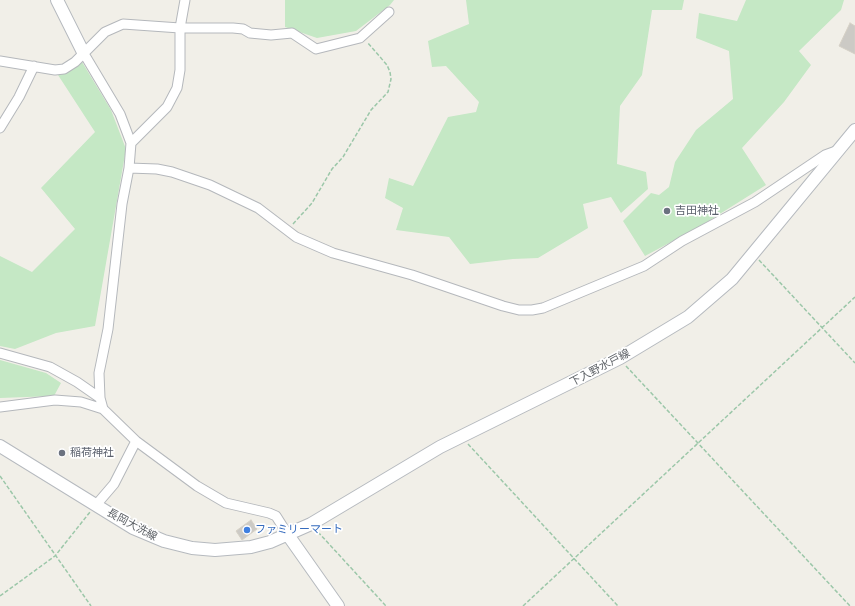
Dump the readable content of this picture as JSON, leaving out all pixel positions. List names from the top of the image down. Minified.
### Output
{"streets":{"main road":["下入野水戸線","長岡大洗線"]},"crossings":[["下入野水戸線","長岡大洗線"]],"places":["吉田神社","稲荷神社","ファミリーマート"]}
